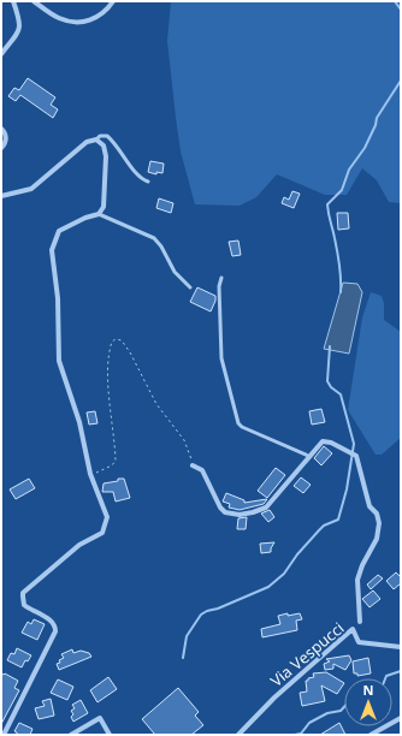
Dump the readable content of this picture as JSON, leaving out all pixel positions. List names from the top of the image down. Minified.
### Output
{"streets":{"street":["Via Vespucci"]},"north":"top"}
